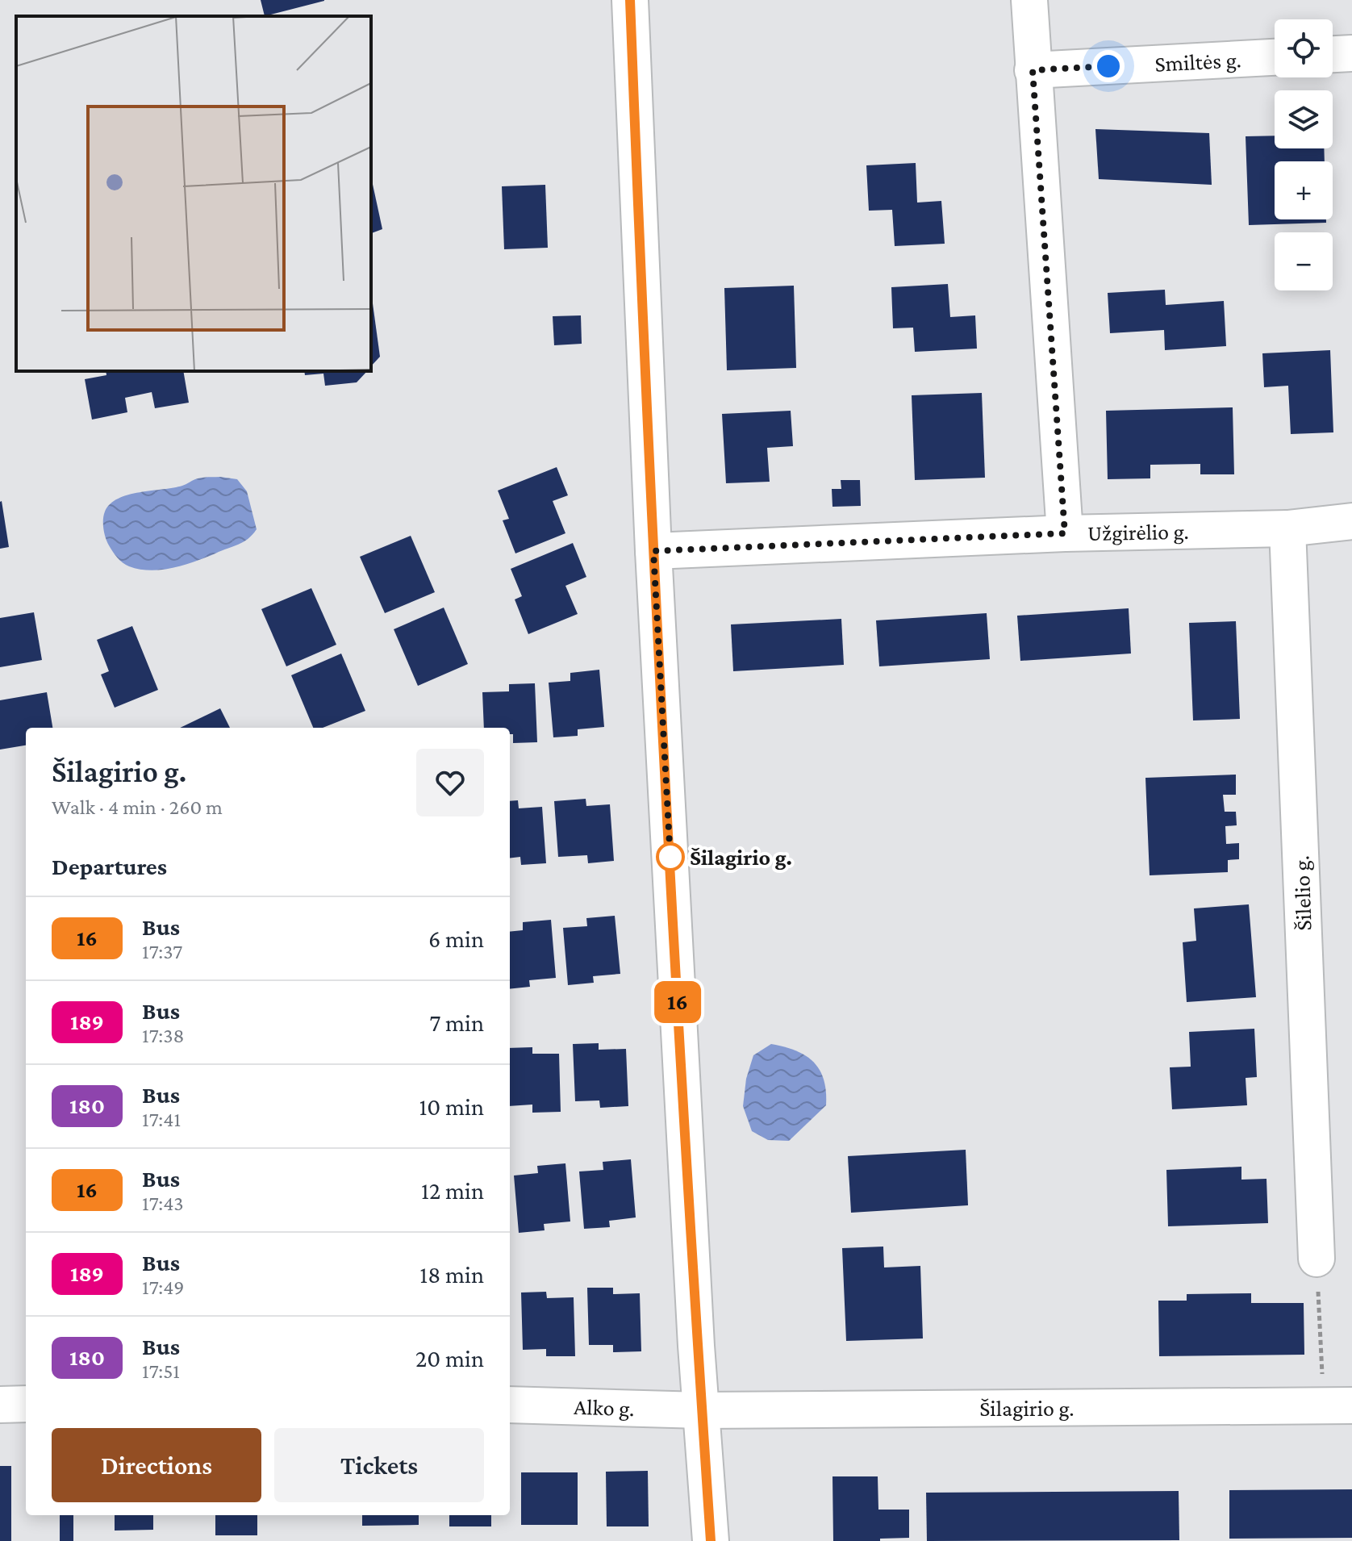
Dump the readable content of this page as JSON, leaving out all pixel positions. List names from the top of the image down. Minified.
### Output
{"streets":{"street":["Smiltės g.","Užgirėlio g.","Šilelio g.","Alko g.","Šilagirio g."]},"crossings":[["Užgirėlio g.","Šilelio g."],["Alko g.","Šilagirio g."]],"places":["Šilagirio g."],"lines":["bus line 16"],"page":{"on_map":"16","map_buttons":["+","−"],"heading":[["Šilagirio g.","Walk · 4 min · 260 m"],"Departures"],"list":[{"mark":"16","name":"Bus","note":"17:37","value":"6 min"},{"mark":"189","name":"Bus","note":"17:38","value":"7 min"},{"mark":"180","name":"Bus","note":"17:41","value":"10 min"},{"mark":"16","name":"Bus","note":"17:43","value":"12 min"},{"mark":"189","name":"Bus","note":"17:49","value":"18 min"},{"mark":"180","name":"Bus","note":"17:51","value":"20 min"}],"buttons":["Directions","Tickets"]}}
